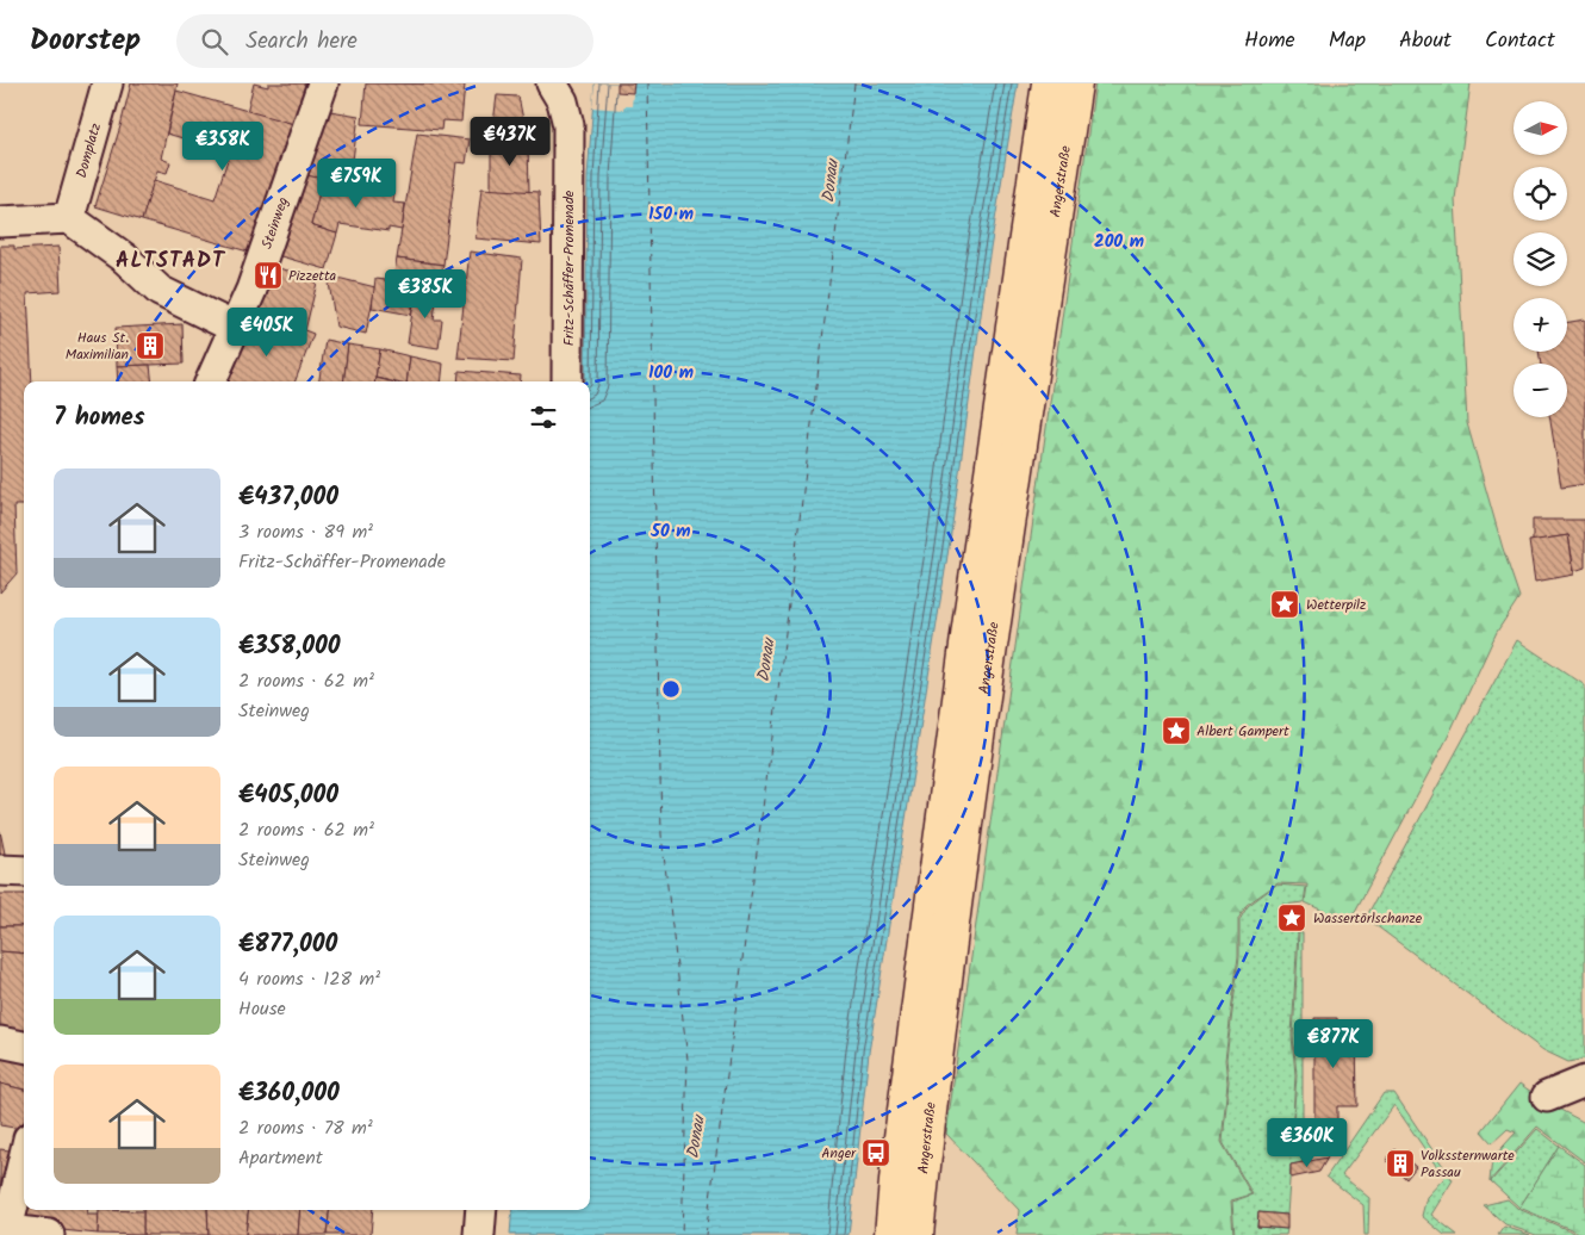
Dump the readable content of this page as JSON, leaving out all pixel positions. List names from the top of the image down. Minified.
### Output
{"streets":{"main road":["Angerstraße"],"street":["Domplatz","Steinweg","Fritz-Schäffer-Promenade"]},"districts":["ALTSTADT"],"water":["Donau"],"places":{"restaurant":["Pizzetta"],"building":["Haus St. Maximilian","Volkssternwarte Passau"],"place":["Wetterpilz","Albert Gampert","Wassertörlschanze"],"bus stop":["Anger"]},"north":"right","page":{"header":"Doorstep","search":"Search here","nav":["Home","Map","About","Contact"],"map_buttons":["+","−"],"price":["€437K","€358K","€759K","€385K","€405K","€877K","€360K"],"heading":"7 homes","list":[{"name":"€437,000","note":"3 rooms · 89 m² · Fritz-Schäffer-Promenade"},{"name":"€358,000","note":"2 rooms · 62 m² · Steinweg"},{"name":"€405,000","note":"2 rooms · 62 m² · Steinweg"},{"name":"€877,000","note":"4 rooms · 128 m² · House"},{"name":"€360,000","note":"2 rooms · 78 m² · Apartment"}]},"rings":["150 m","200 m","100 m","50 m"]}
